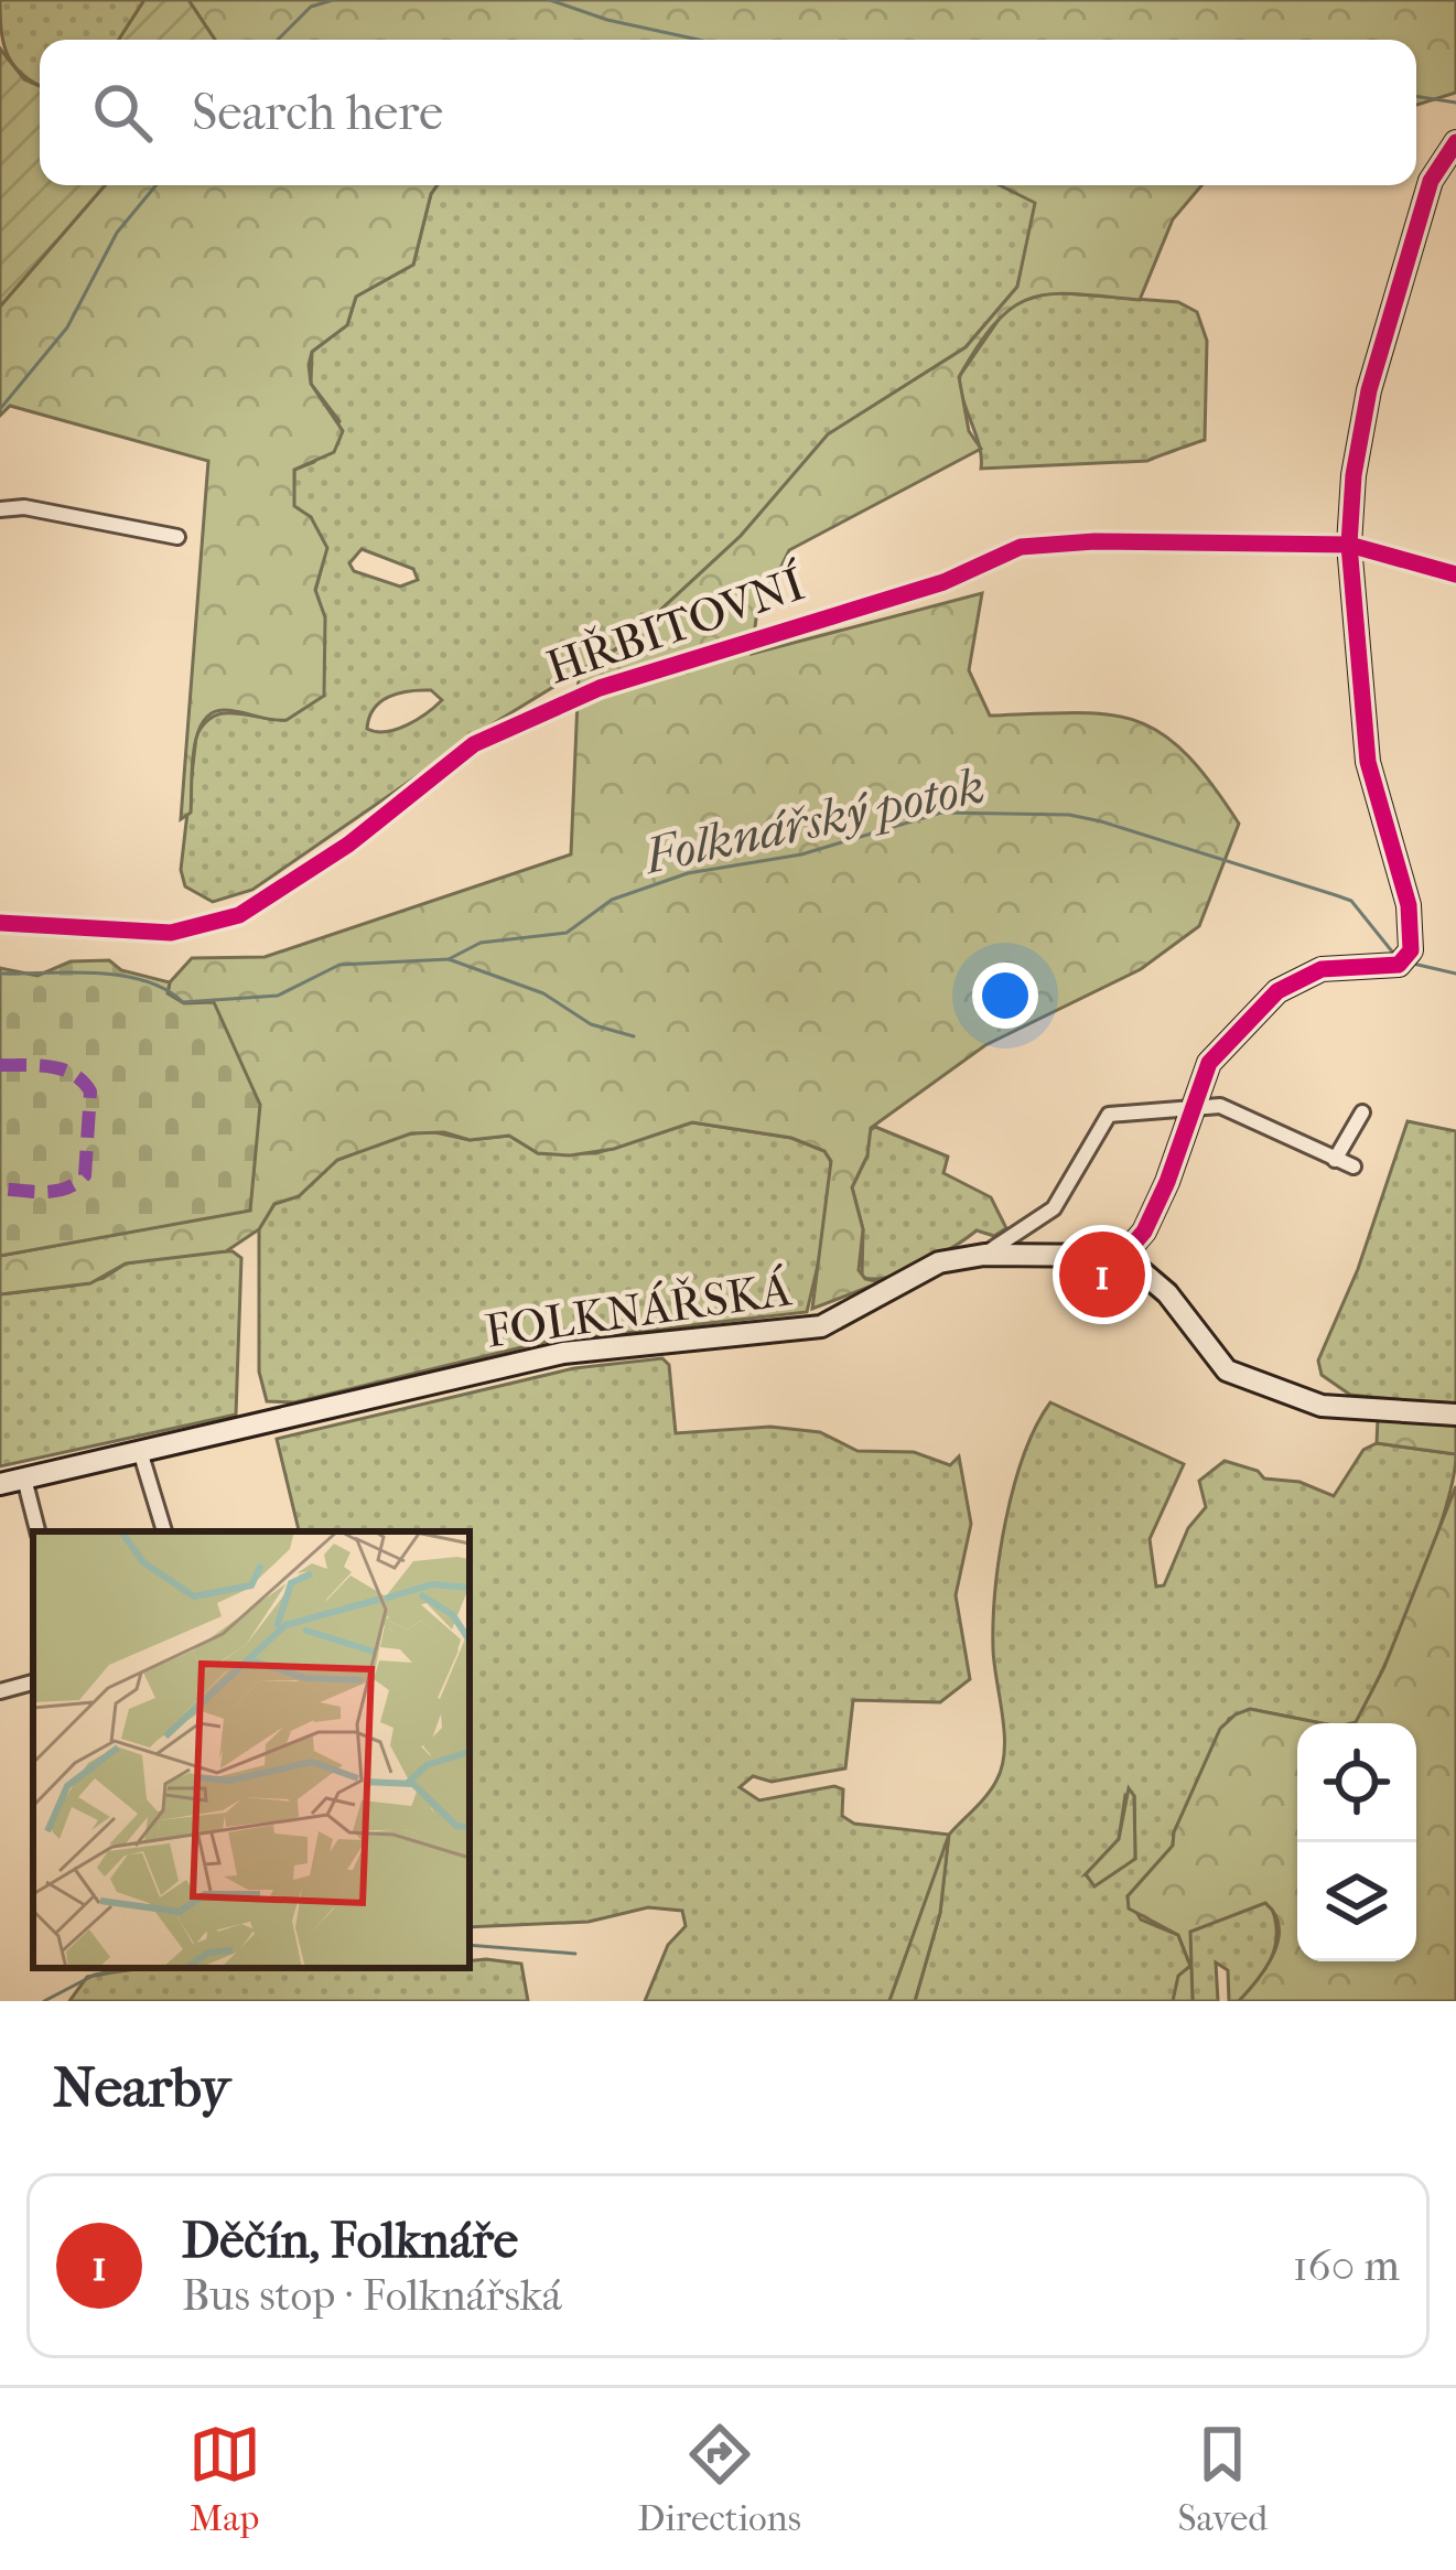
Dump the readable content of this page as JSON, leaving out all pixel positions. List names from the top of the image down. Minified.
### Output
{"streets":{"street":["HŘBITOVNÍ","FOLKNÁŘSKÁ"]},"water":["Folknářský potok"],"page":{"search":"Search here","pins":"1","heading":"Nearby","list":[{"mark":"1","name":"Děčín, Folknáře","note":"Bus stop · Folknářská","value":"160 m"}],"nav":["Map","Directions","Saved"]}}
